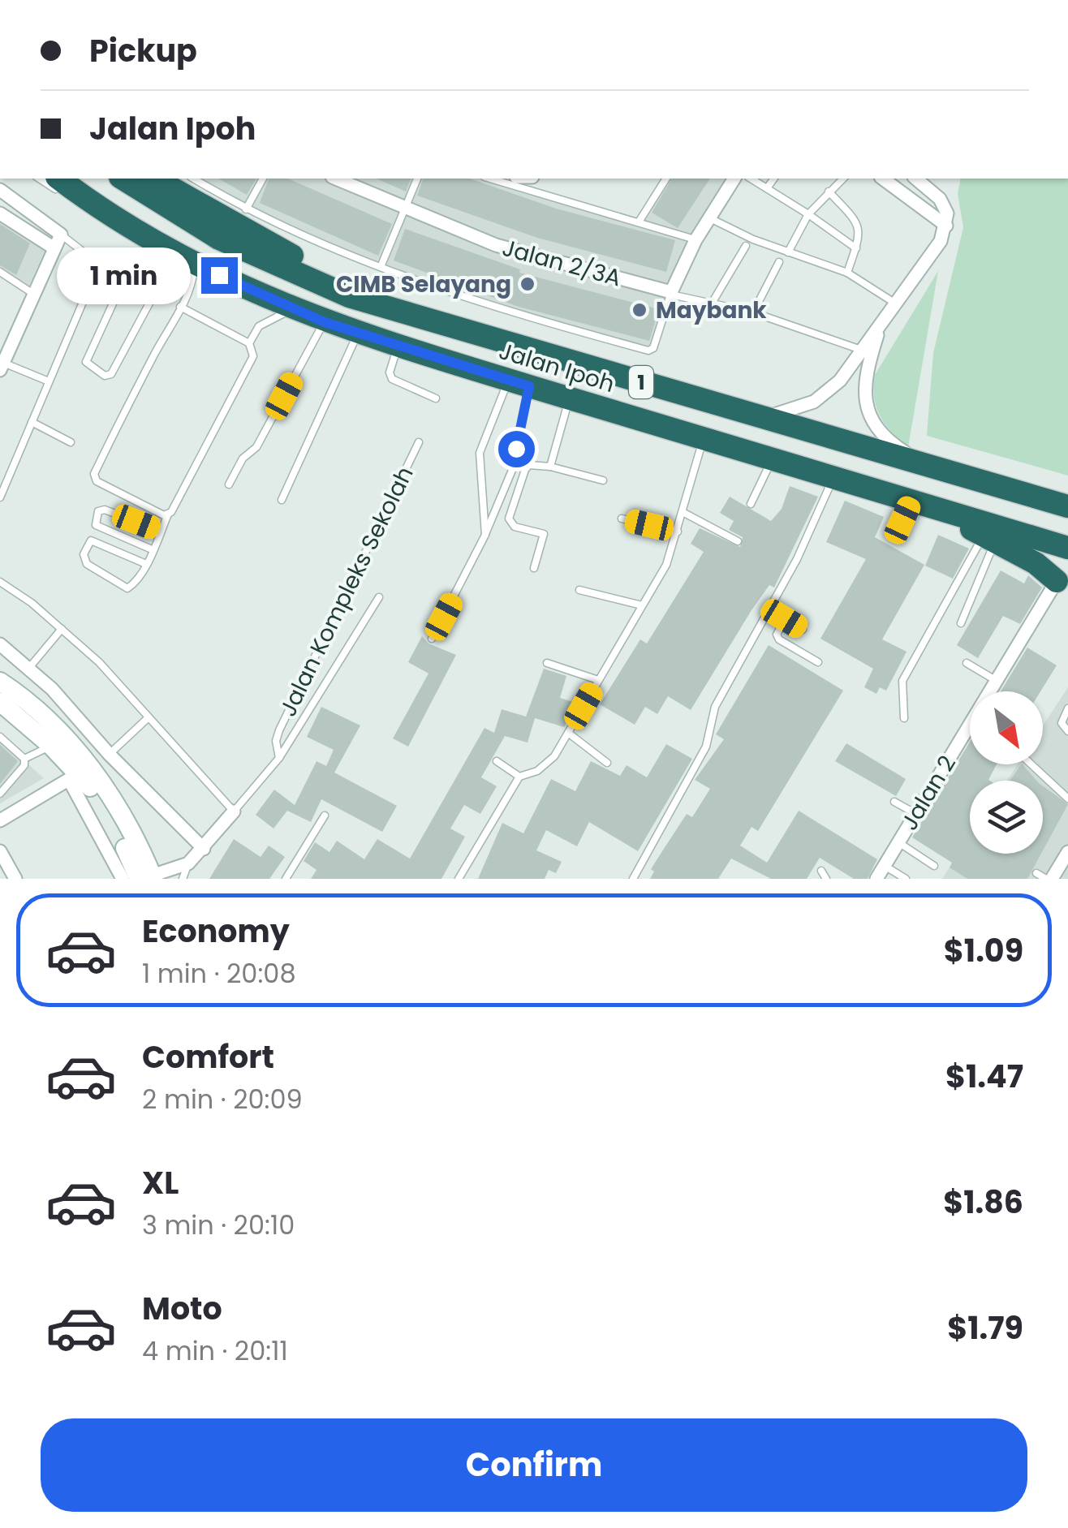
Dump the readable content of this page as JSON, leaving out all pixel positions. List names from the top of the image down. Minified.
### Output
{"streets":{"highway":["Jalan Ipoh","1"],"street":["Jalan 2/3A","Jalan 2"],"lane":["Jalan Kompleks Sekolah"]},"places":["CIMB Selayang","Maybank"],"north":"bottom right","page":{"banner":["Pickup","Jalan Ipoh"],"bubble":"1 min","list":[{"name":"Economy","note":"1 min · 20:08","value":"$1.09"},{"name":"Comfort","note":"2 min · 20:09","value":"$1.47"},{"name":"XL","note":"3 min · 20:10","value":"$1.86"},{"name":"Moto","note":"4 min · 20:11","value":"$1.79"}],"buttons":"Confirm"}}
